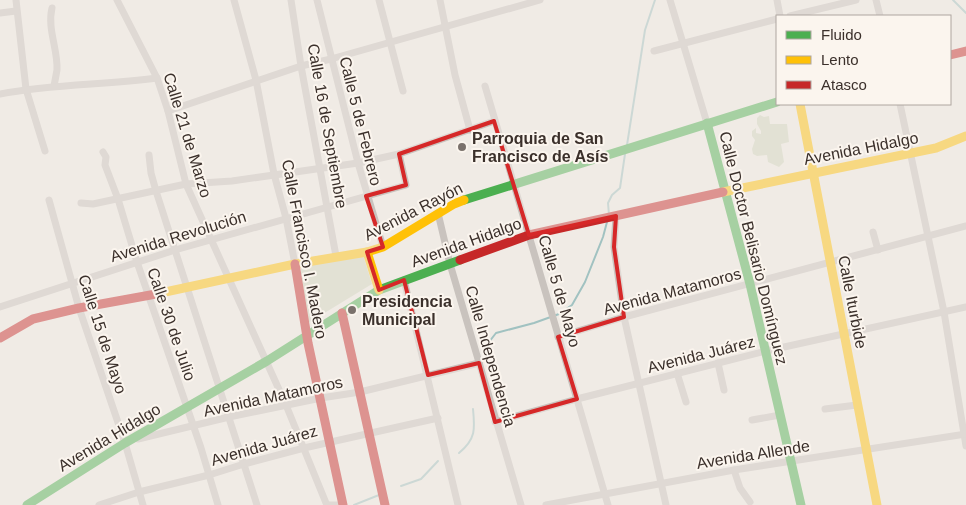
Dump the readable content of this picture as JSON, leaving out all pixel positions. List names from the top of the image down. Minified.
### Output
{"streets":{"main road":["Avenida Hidalgo","Avenida Rayón","Calle Doctor Belisario Domínguez","Calle Francisco I. Madero","Calle Iturbide"],"street":["Calle 5 de Febrero","Calle 16 de Septiembre","Calle 21 de Marzo","Avenida Revolución","Calle 5 de Mayo","Avenida Matamoros","Calle 30 de Julio","Calle 15 de Mayo","Avenida Juárez","Calle Independencia","Avenida Allende"]},"crossings":[["Calle 5 de Febrero","Avenida Rayón"],["Calle 5 de Febrero","Avenida Revolución"],["Calle 16 de Septiembre","Avenida Rayón"],["Calle 16 de Septiembre","Avenida Revolución"],["Calle 21 de Marzo","Avenida Rayón"],["Calle 21 de Marzo","Avenida Revolución"],["Avenida Hidalgo","Calle Doctor Belisario Domínguez"],["Avenida Hidalgo","Calle Francisco I. Madero"],["Avenida Hidalgo","Calle 5 de Mayo"],["Avenida Hidalgo","Avenida Matamoros"],["Avenida Hidalgo","Calle Iturbide"],["Avenida Hidalgo","Calle 30 de Julio"],["Avenida Hidalgo","Calle 15 de Mayo"],["Avenida Hidalgo","Calle Independencia"],["Avenida Rayón","Calle Doctor Belisario Domínguez"],["Avenida Rayón","Calle Francisco I. Madero"],["Avenida Rayón","Calle 5 de Mayo"],["Avenida Rayón","Calle 30 de Julio"],["Avenida Rayón","Calle 15 de Mayo"],["Avenida Rayón","Calle Independencia"],["Avenida Revolución","Calle Francisco I. Madero"],["Avenida Revolución","Calle 30 de Julio"],["Avenida Revolución","Calle 15 de Mayo"],["Calle Doctor Belisario Domínguez","Avenida Matamoros"],["Calle Doctor Belisario Domínguez","Avenida Juárez"],["Calle Doctor Belisario Domínguez","Avenida Allende"],["Calle Francisco I. Madero","Avenida Matamoros"],["Calle Francisco I. Madero","Avenida Juárez"],["Calle 5 de Mayo","Avenida Matamoros"],["Calle 5 de Mayo","Avenida Juárez"],["Calle 5 de Mayo","Avenida Allende"],["Avenida Matamoros","Calle Iturbide"],["Avenida Matamoros","Calle 30 de Julio"],["Avenida Matamoros","Calle 15 de Mayo"],["Avenida Matamoros","Calle Independencia"],["Calle Iturbide","Avenida Juárez"],["Calle Iturbide","Avenida Allende"],["Calle 30 de Julio","Avenida Juárez"],["Calle 15 de Mayo","Avenida Juárez"],["Avenida Juárez","Calle Independencia"]],"places":["Parroquia de San Francisco de Asís","Presidencia Municipal"],"legend":["Fluido","Lento","Atasco"]}
